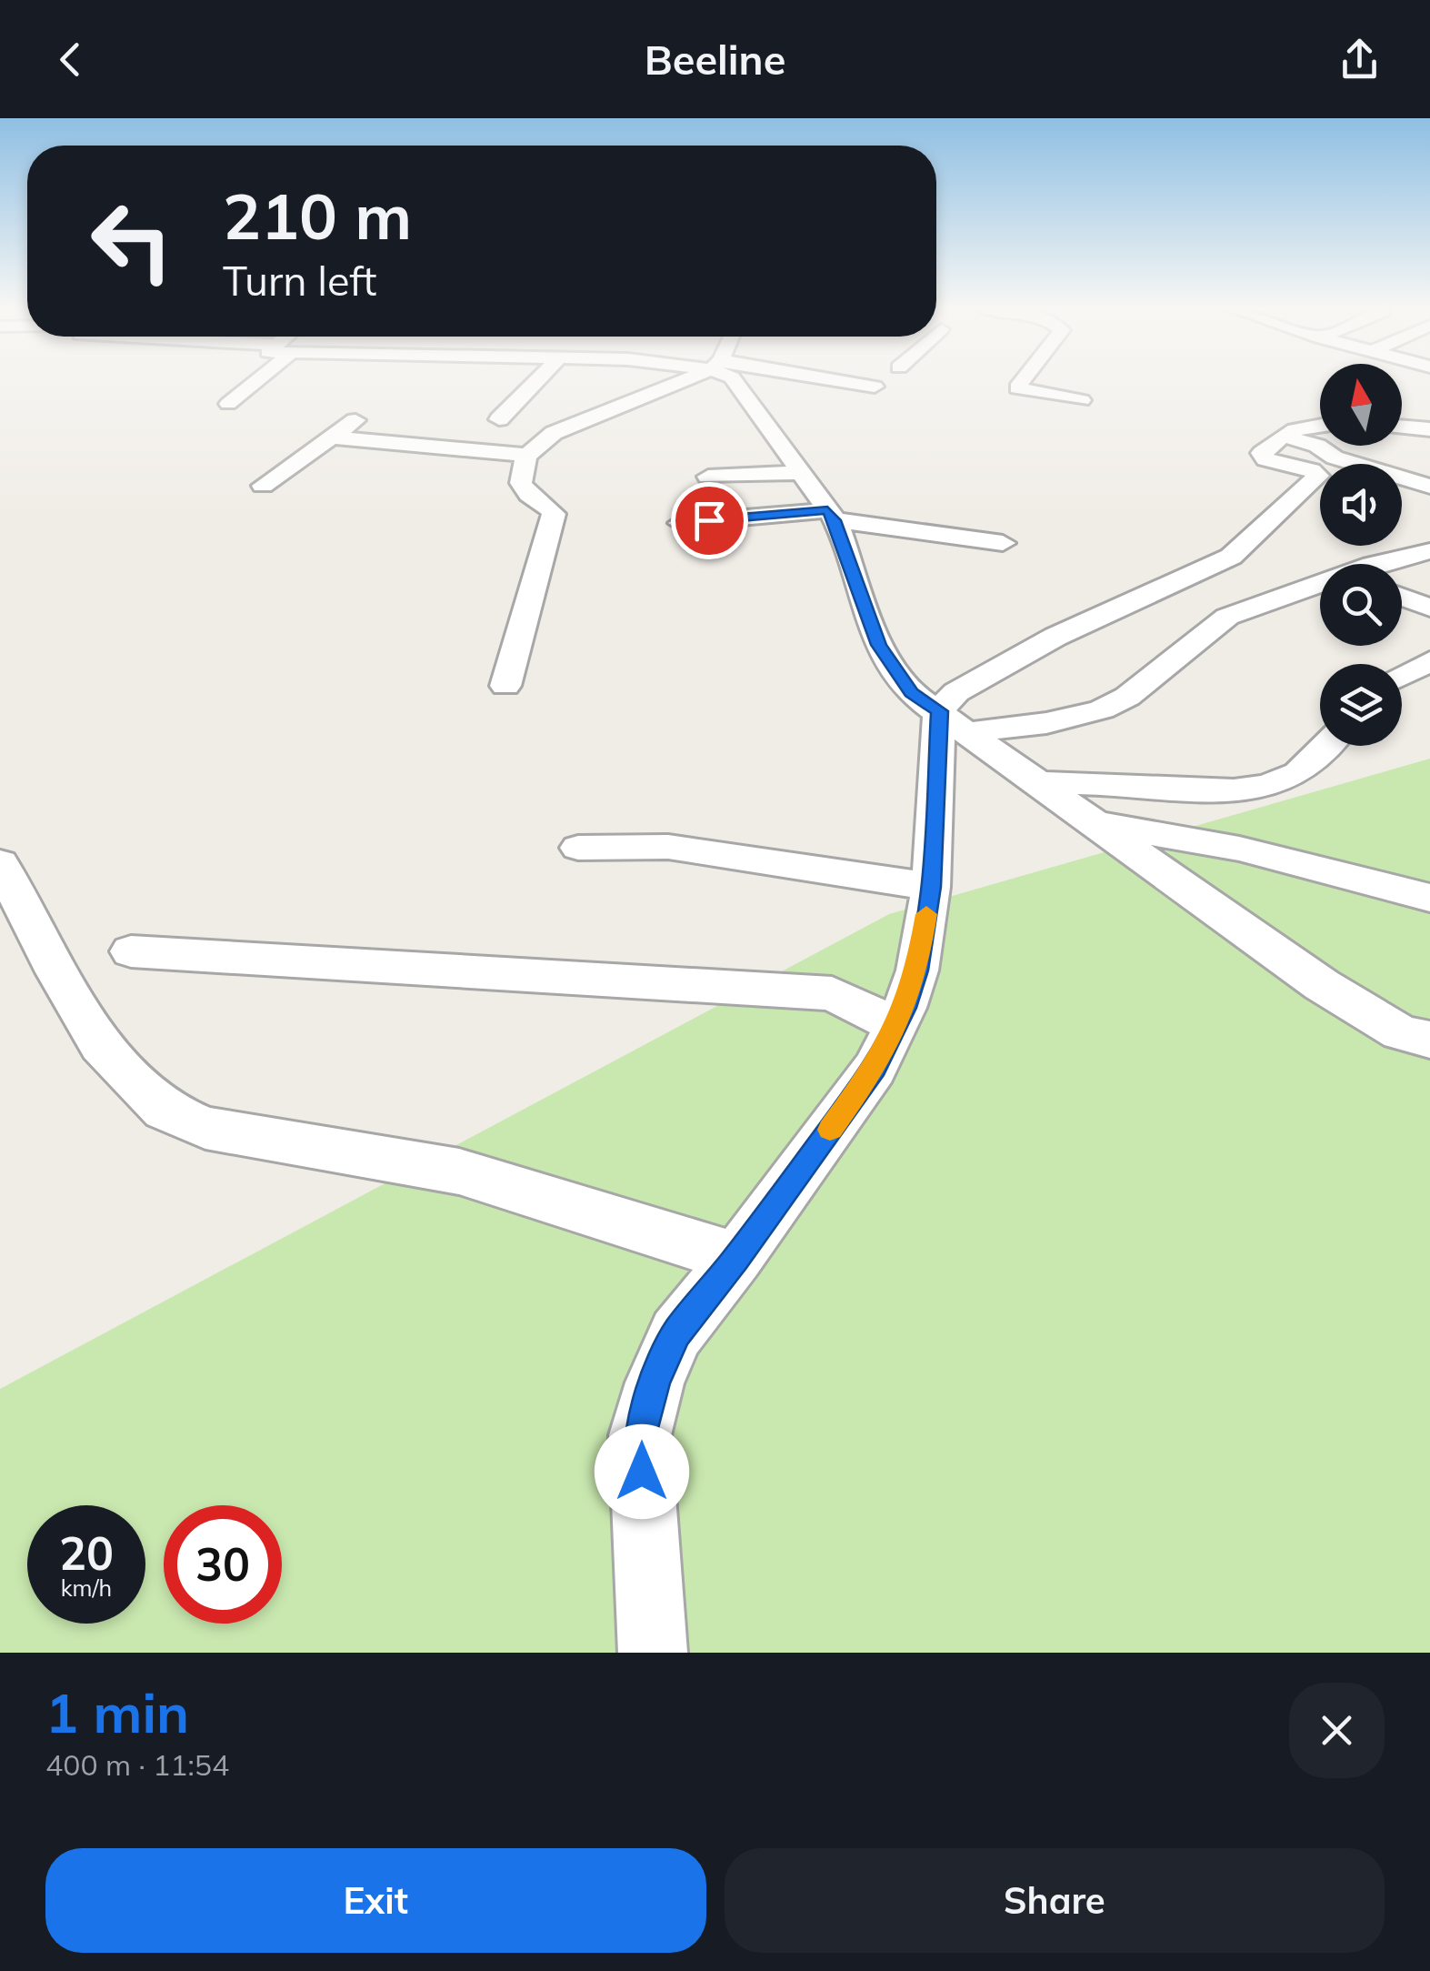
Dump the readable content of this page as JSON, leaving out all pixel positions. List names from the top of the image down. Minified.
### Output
{"north":"top","page":{"header":"Beeline","turn":["210 m","Turn left"],"speed":"20 km/h","limit":"30","heading":["1 min","400 m · 11:54"],"buttons":["Exit","Share"]}}
